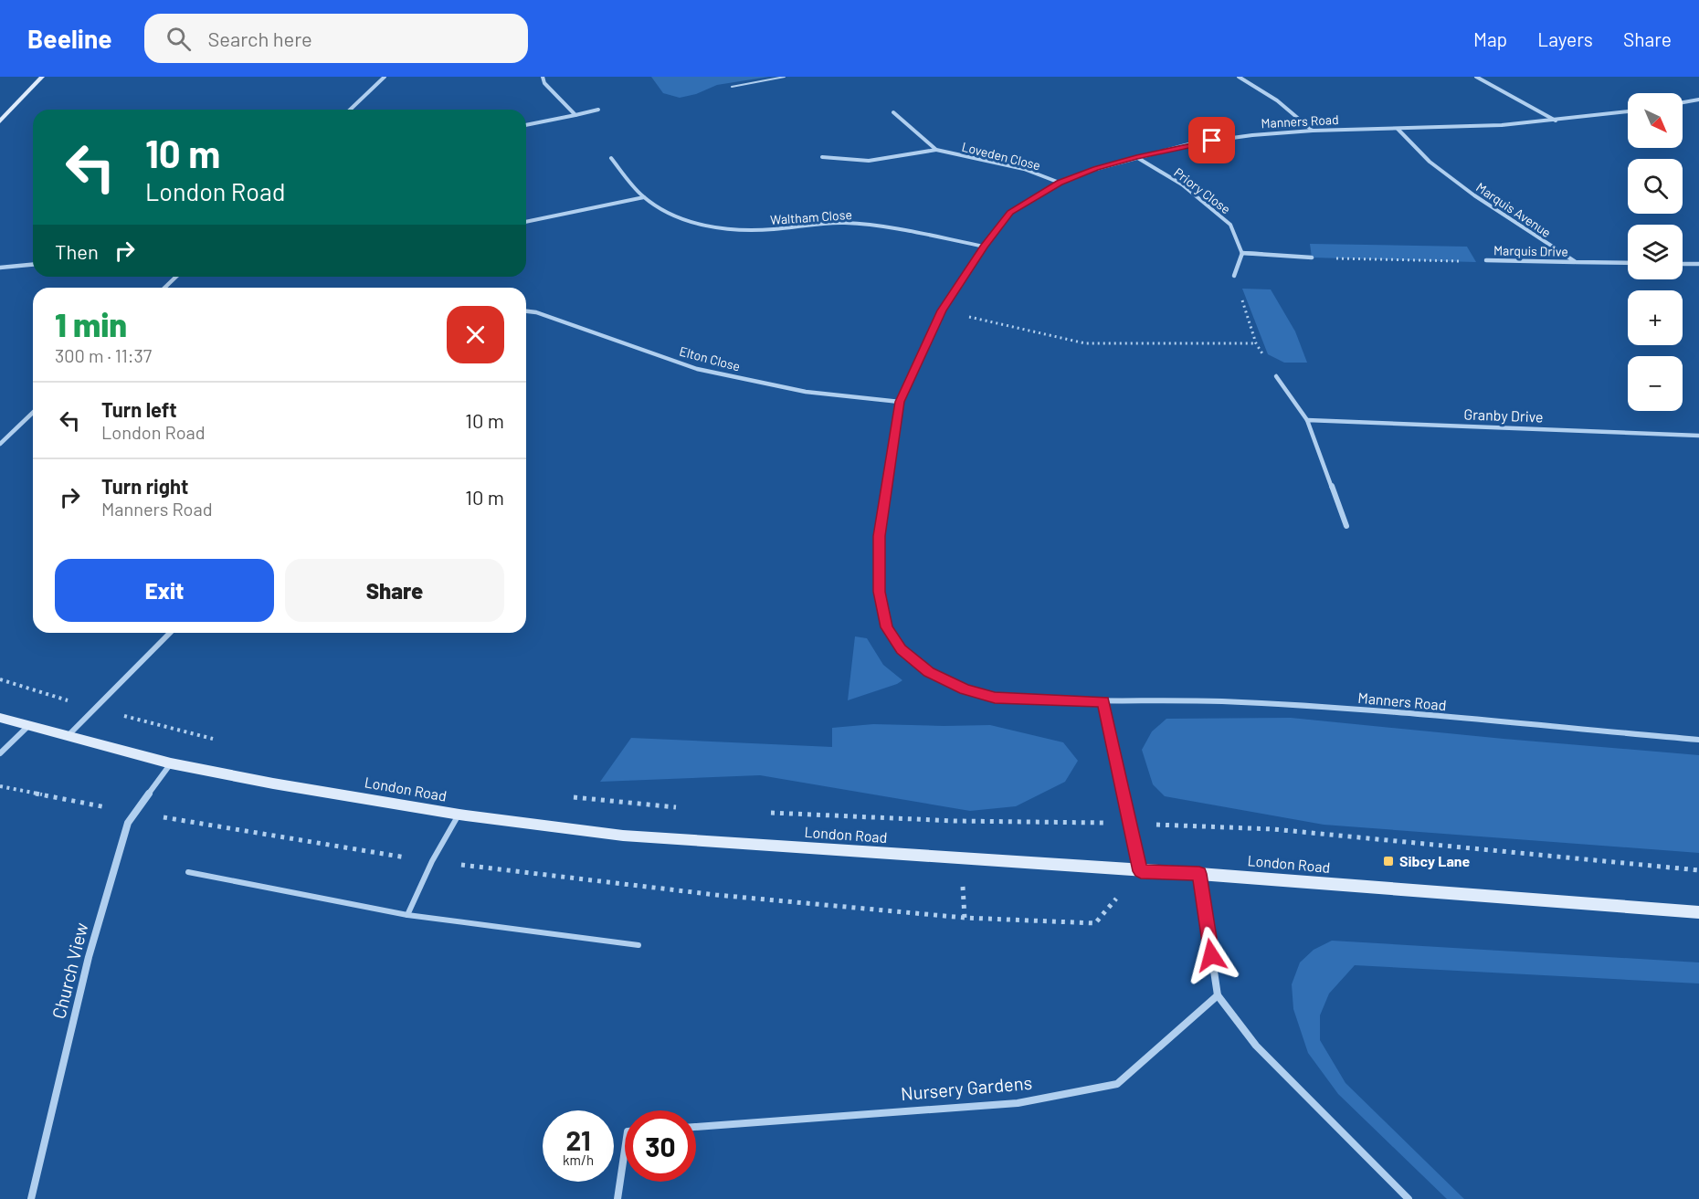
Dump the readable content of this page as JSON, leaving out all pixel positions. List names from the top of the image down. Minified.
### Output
{"streets":{"main road":["London Road"],"street":["Manners Road","Loveden Close","Priory Close","Marquis Avenue","Waltham Close","Marquis Drive","Elton Close","Granby Drive","Church View","Nursery Gardens"]},"crossings":[["Manners Road","Loveden Close"],["Manners Road","Priory Close"],["Manners Road","Marquis Avenue"],["Manners Road","Waltham Close"],["Manners Road","Elton Close"],["Marquis Avenue","Marquis Drive"],["London Road","Church View"]],"places":{"transit":["Sibcy Lane"]},"north":"bottom right","page":{"header":"Beeline","search":"Search here","nav":["Map","Layers","Share"],"map_buttons":["+","−"],"turn":["10 m","London Road"],"then":"Then","heading":["1 min","300 m · 11:37"],"list":[{"name":"Turn left","note":"London Road","value":"10 m"},{"name":"Turn right","note":"Manners Road","value":"10 m"}],"buttons":["Exit","Share"],"speed":"21 km/h","limit":"30"}}
